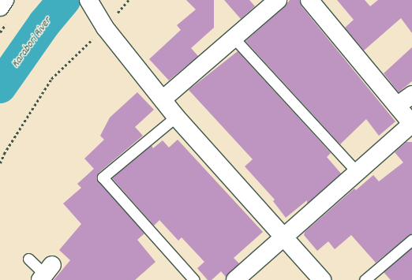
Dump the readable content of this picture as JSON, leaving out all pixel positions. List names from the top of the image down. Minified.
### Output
{"water":["Karabori River"]}
